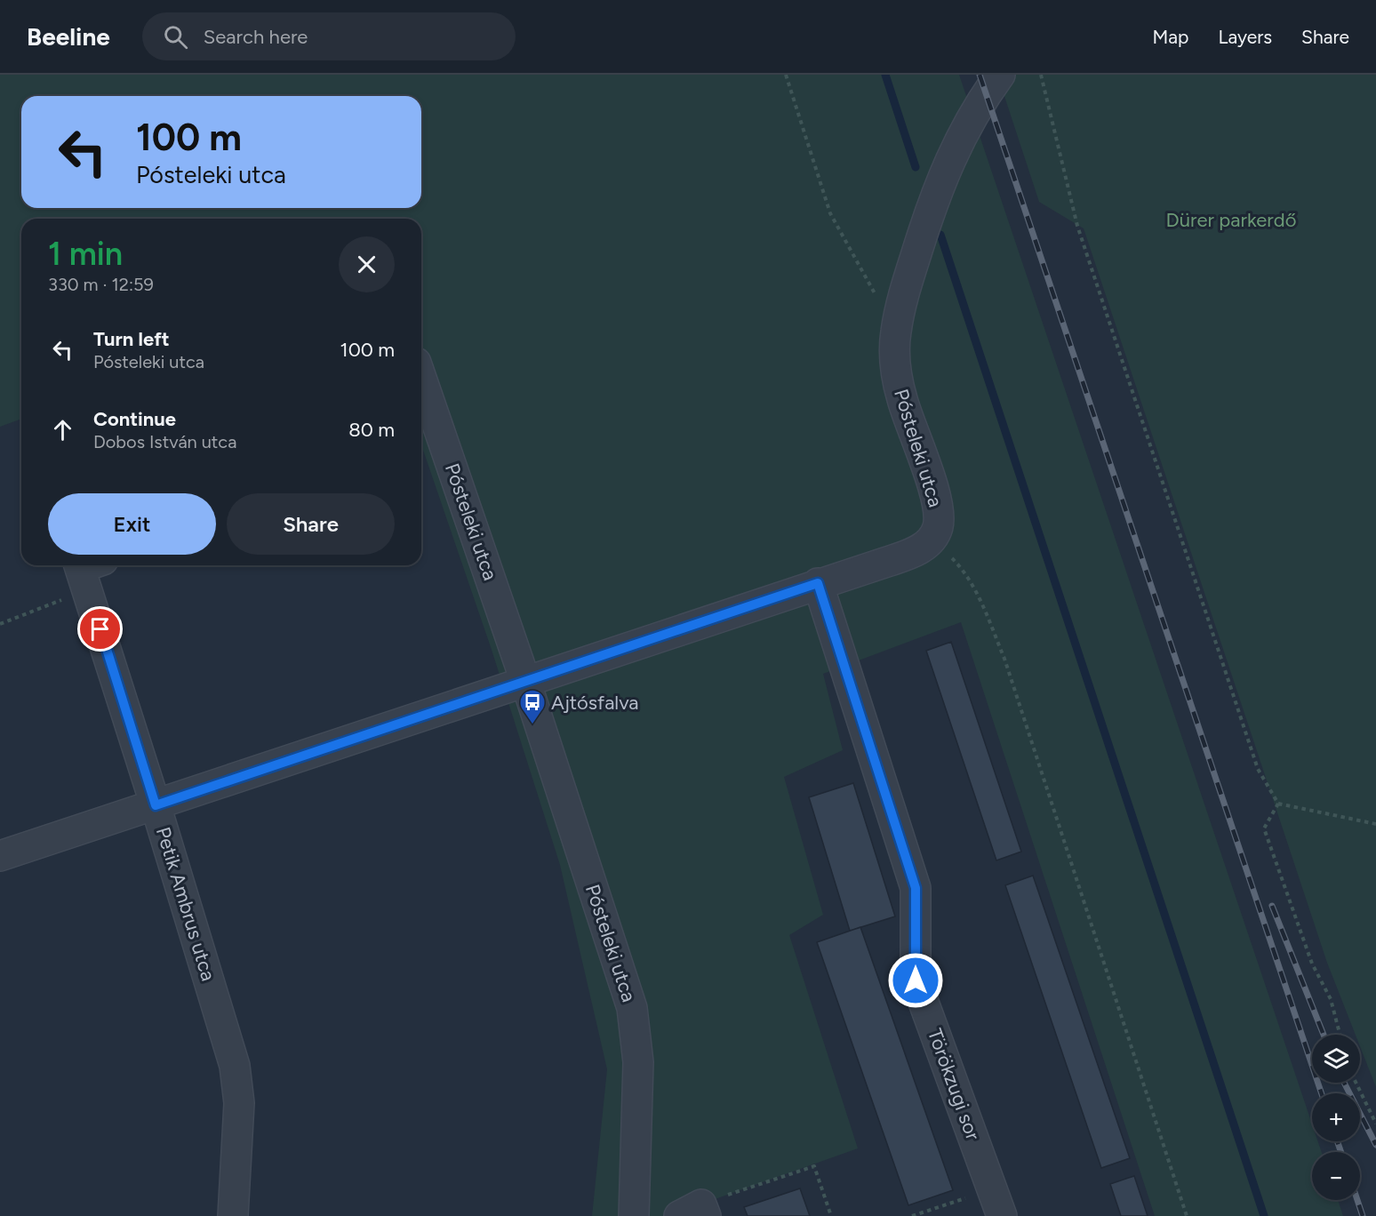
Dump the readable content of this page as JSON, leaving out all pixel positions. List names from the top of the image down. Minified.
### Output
{"streets":{"street":["Pósteleki utca","Petik Ambrus utca","Törökzugi sor"]},"crossings":[["Pósteleki utca","Törökzugi sor"]],"parks":["Dürer parkerdő"],"places":{"bus stop":["Ajtósfalva"]},"page":{"header":"Beeline","search":"Search here","nav":["Map","Layers","Share"],"turn":["100 m","Pósteleki utca"],"heading":["1 min","330 m · 12:59"],"list":[{"name":"Turn left","note":"Pósteleki utca","value":"100 m"},{"name":"Continue","note":"Dobos István utca","value":"80 m"}],"buttons":["Exit","Share"],"map_buttons":["+","−"]}}
